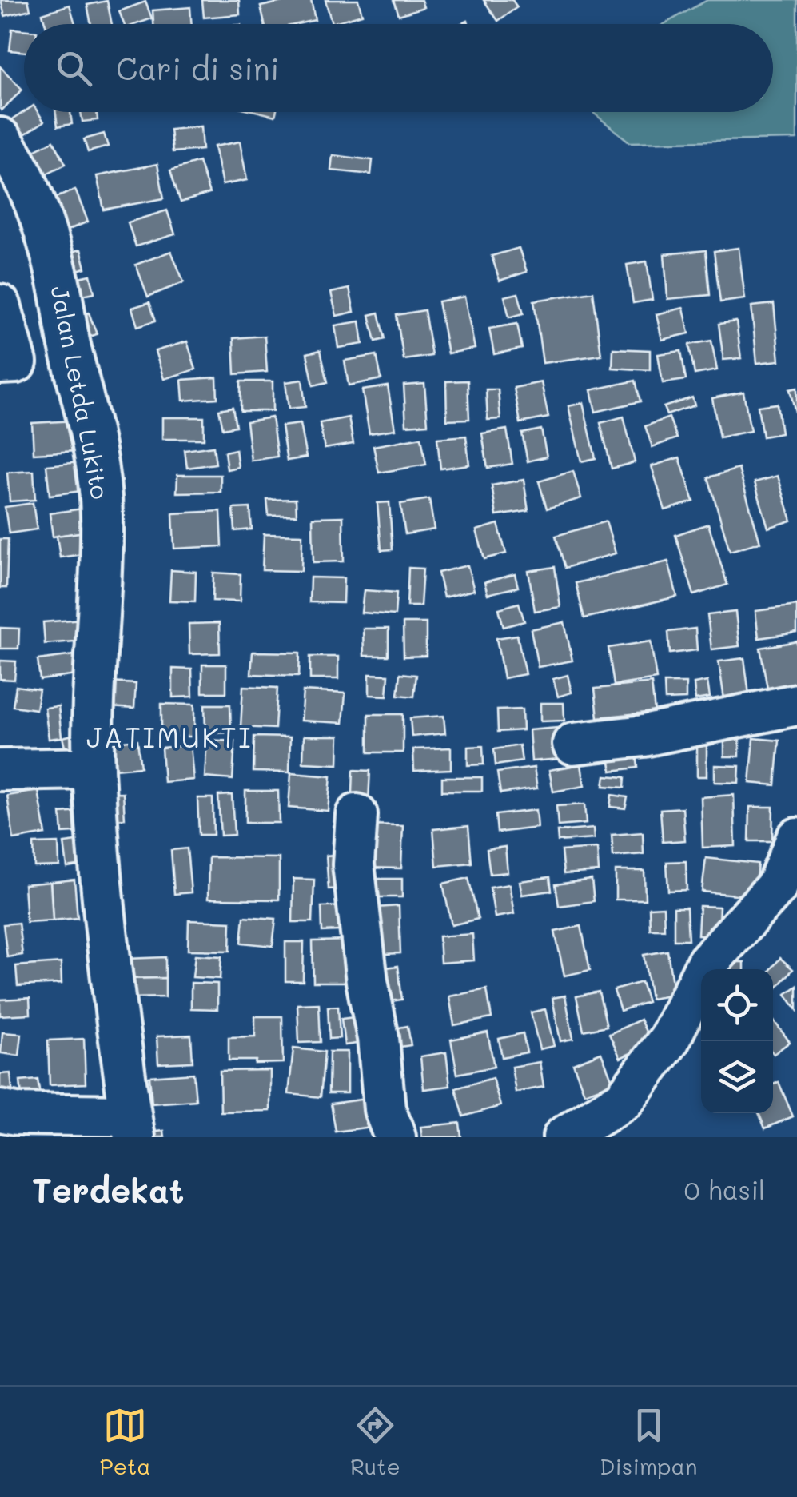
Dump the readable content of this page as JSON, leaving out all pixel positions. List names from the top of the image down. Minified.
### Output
{"streets":{"street":["Jalan Letda Lukito"]},"districts":["JATIMUKTI"],"page":{"search":"Cari di sini","heading":["Terdekat","0 hasil"],"nav":["Peta","Rute","Disimpan"]}}
